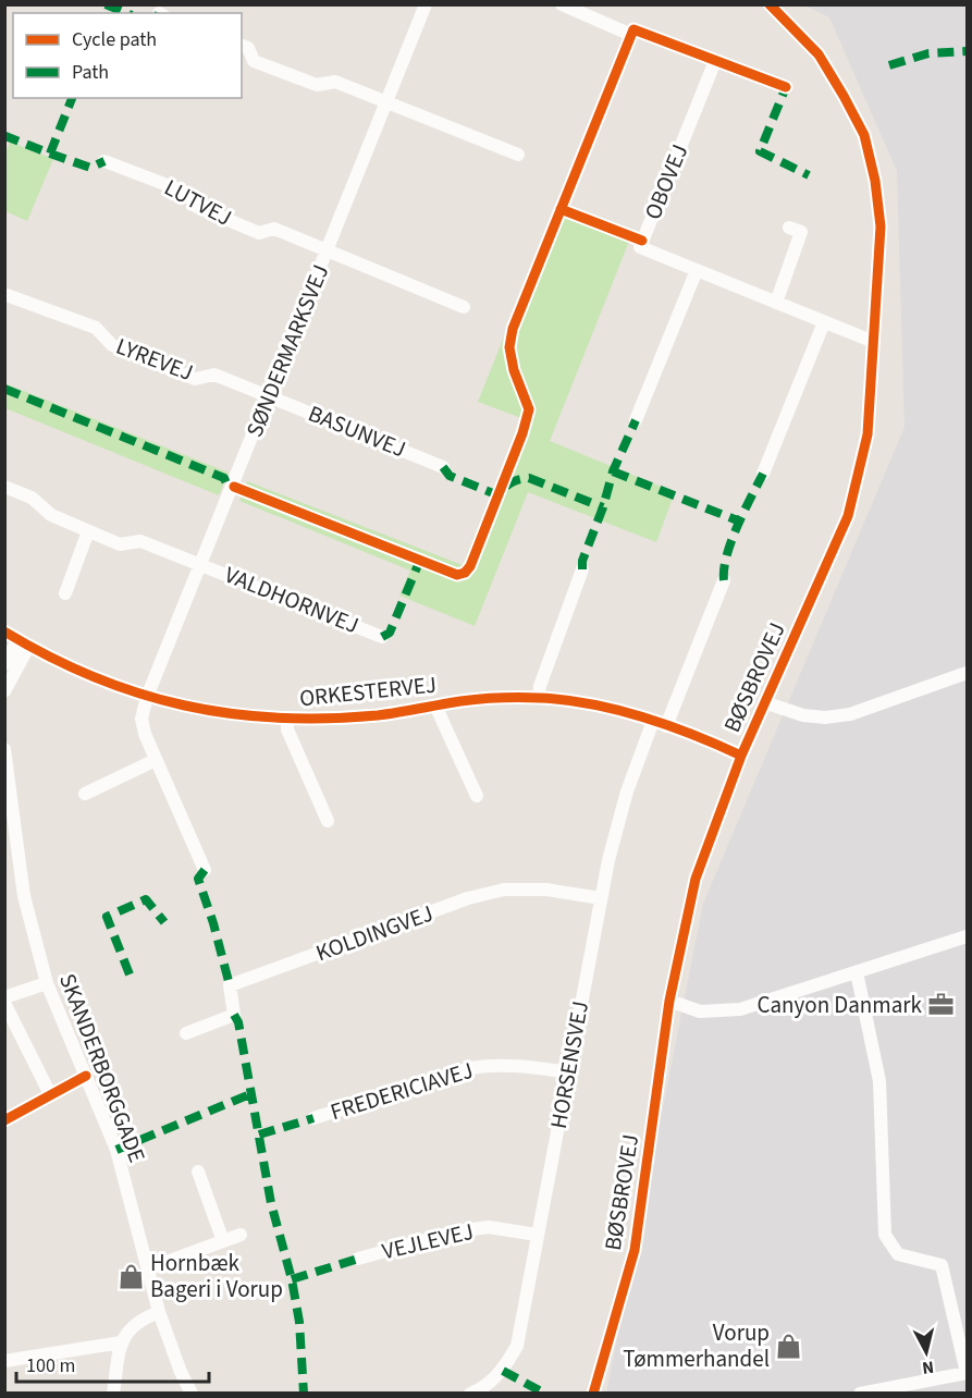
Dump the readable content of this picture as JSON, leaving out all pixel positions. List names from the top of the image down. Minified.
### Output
{"streets":{"street":["OBOVEJ","LUTVEJ","SØNDERMARKSVEJ","LYREVEJ","BASUNVEJ","VALDHORNVEJ","BØSBROVEJ","ORKESTERVEJ","KOLDINGVEJ","HORSENSVEJ","SKANDERBORGGADE","FREDERICIAVEJ","VEJLEVEJ"]},"crossings":[["OBOVEJ","BØSBROVEJ"],["LUTVEJ","SØNDERMARKSVEJ"],["SØNDERMARKSVEJ","LYREVEJ"],["SØNDERMARKSVEJ","BASUNVEJ"],["SØNDERMARKSVEJ","VALDHORNVEJ"],["SØNDERMARKSVEJ","ORKESTERVEJ"],["LYREVEJ","BASUNVEJ"],["BØSBROVEJ","ORKESTERVEJ"],["ORKESTERVEJ","HORSENSVEJ"],["KOLDINGVEJ","HORSENSVEJ"],["HORSENSVEJ","FREDERICIAVEJ"],["HORSENSVEJ","VEJLEVEJ"]],"places":{"office":["Canyon Danmark"],"shop":["Hornbæk Bageri i Vorup","Vorup Tømmerhandel"]},"legend":["Cycle path","Path"],"scale_bar":"100 m","north":"bottom"}
